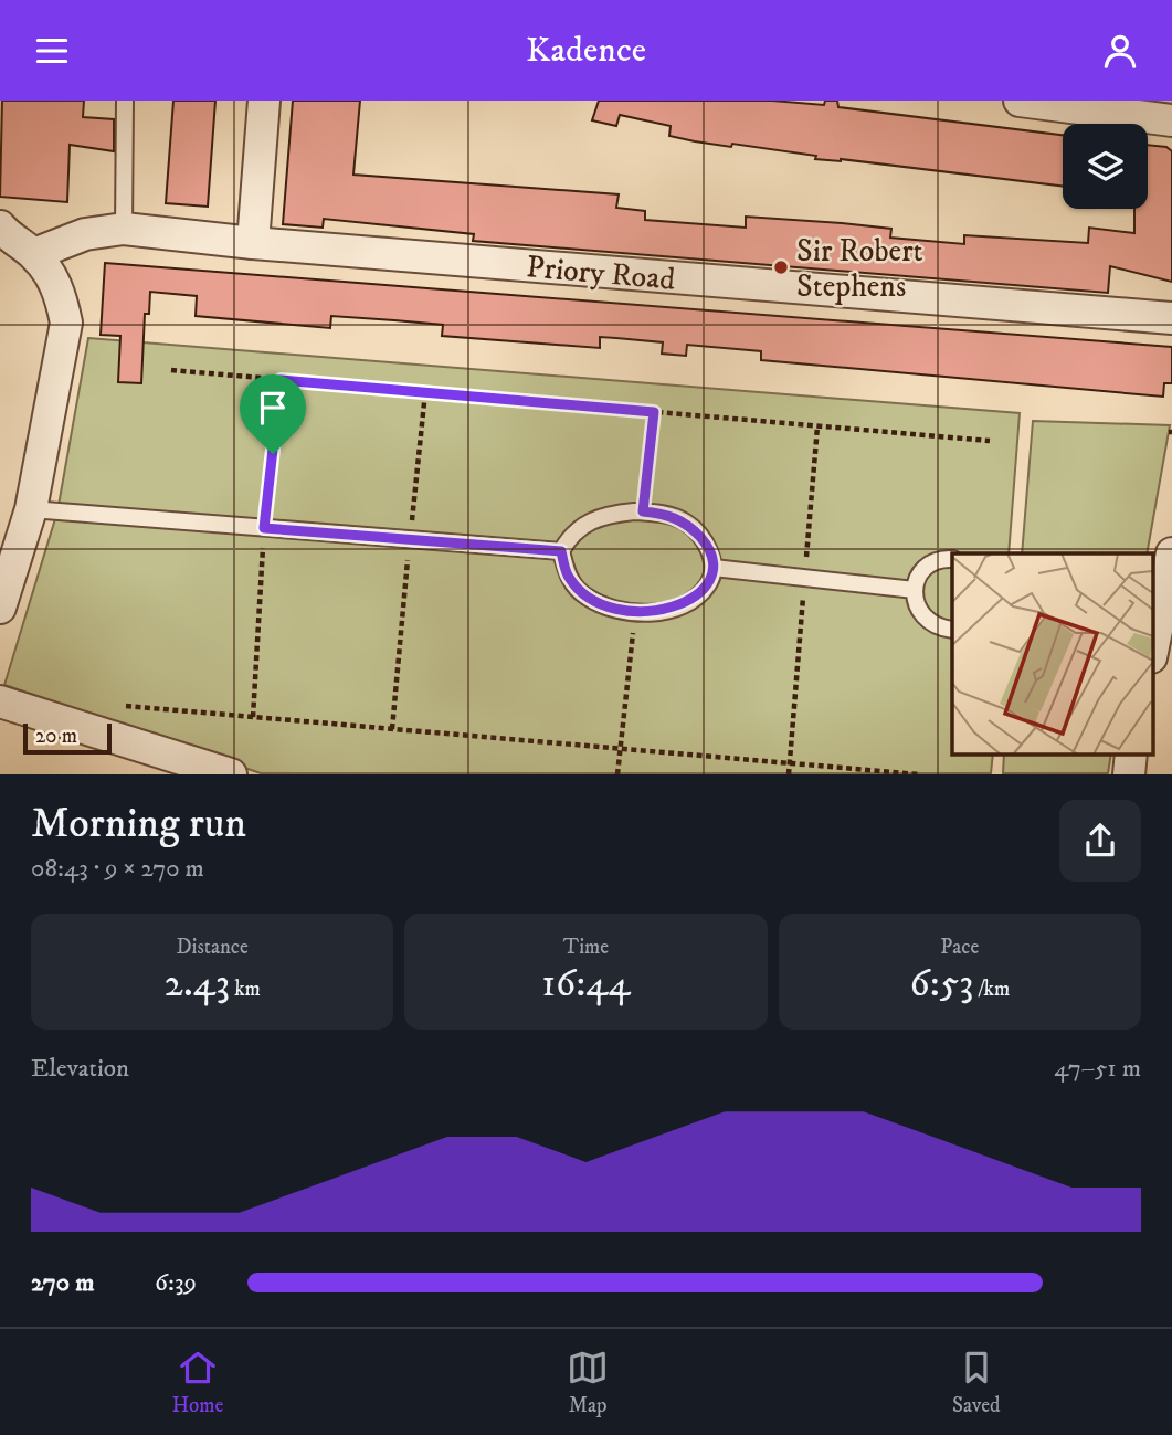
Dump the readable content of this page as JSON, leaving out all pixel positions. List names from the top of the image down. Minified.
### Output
{"streets":{"street":["Priory Road"]},"places":["Sir Robert Stephens"],"scale_bar":"20 m","page":{"header":"Kadence","scale":"20 m","heading":["Morning run","08:43 · 9 × 270 m"],"stats":[["Distance","2.43 km"],["Time","16:44"],["Pace","6:53 /km"]],"chart":["Elevation","47–51 m"],"list":[{"name":"270 m","note":"6:39"}],"tabs":["Home","Map","Saved"]}}
